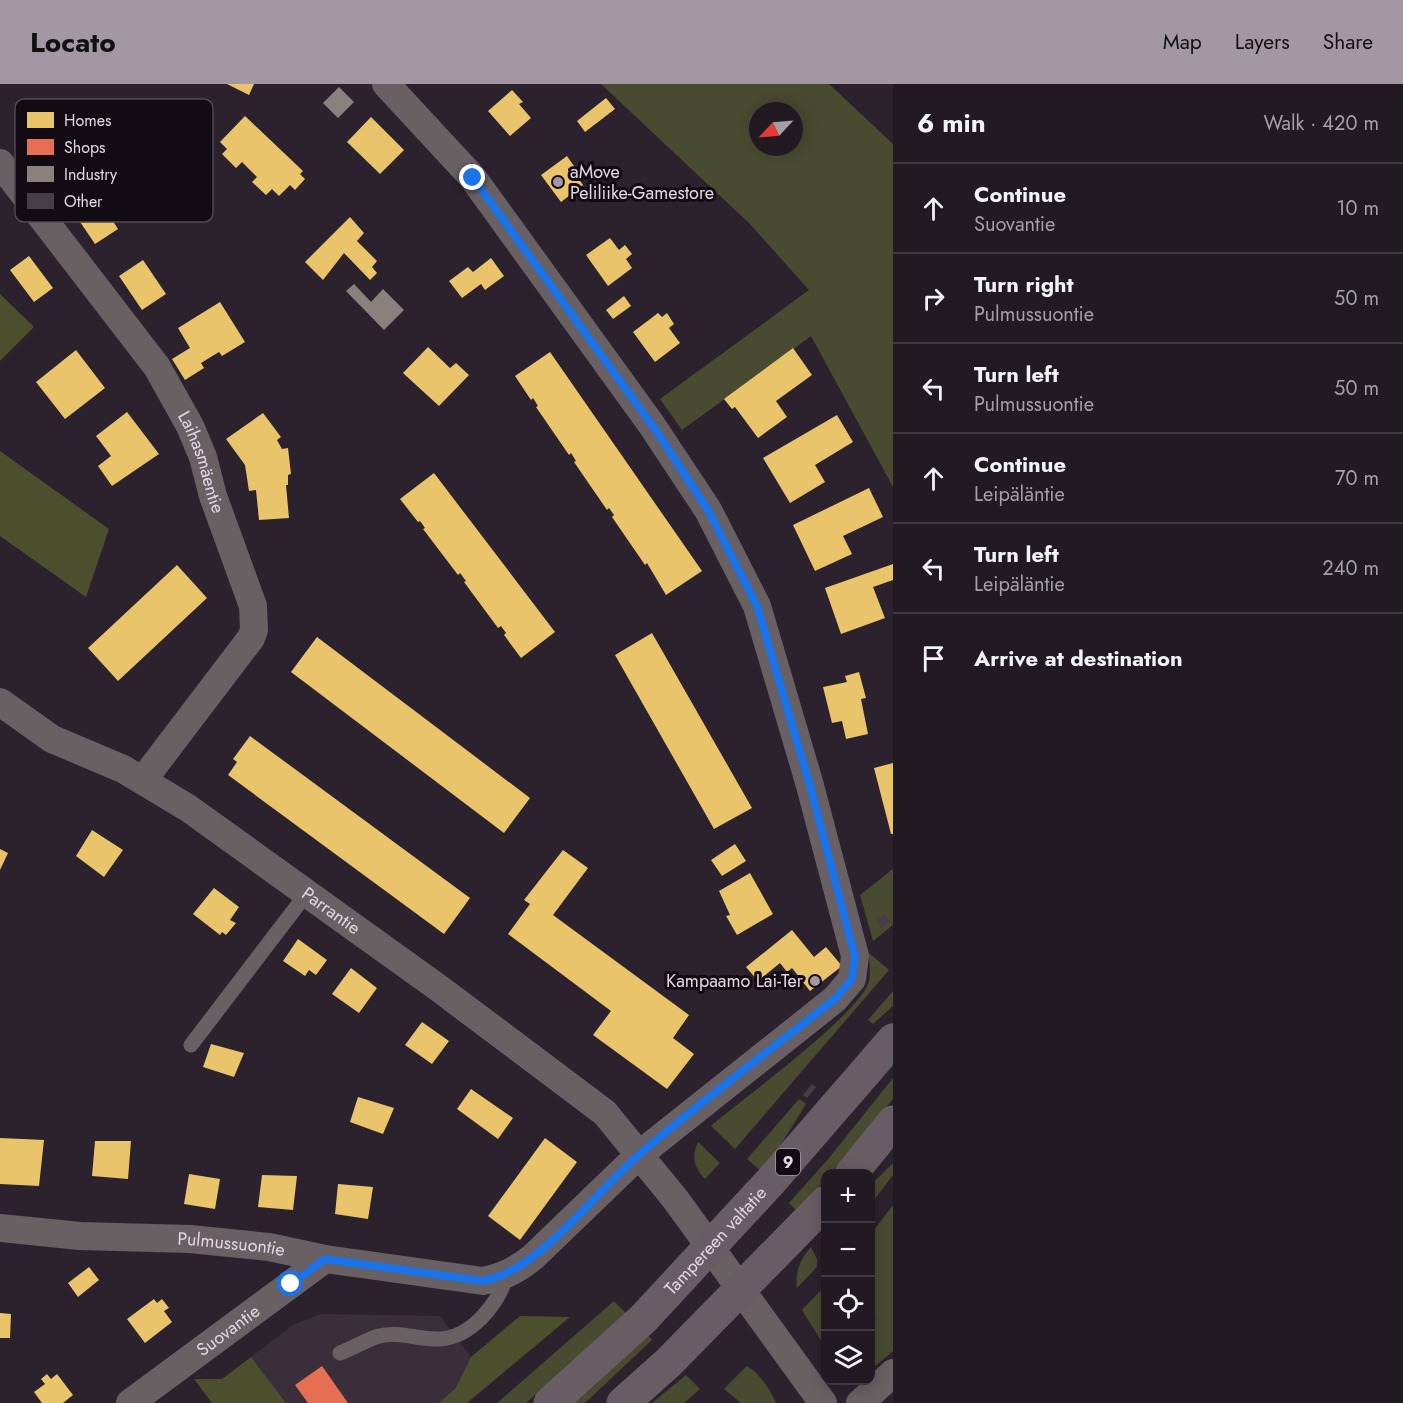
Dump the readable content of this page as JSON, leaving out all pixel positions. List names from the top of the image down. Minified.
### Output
{"streets":{"highway":["9","Tampereen valtatie"],"street":["Laihasmäentie","Parrantie","Pulmussuontie","Suovantie"]},"crossings":[["Laihasmäentie","Parrantie"],["Parrantie","Pulmussuontie"],["Pulmussuontie","Suovantie"]],"places":["aMove Peliliike-Gamestore","Kampaamo Lai-Ter"],"legend":["Homes","Shops","Industry","Other"],"north":"bottom left","page":{"header":"Locato","nav":["Map","Layers","Share"],"heading":["6 min","Walk · 420 m"],"list":[["Continue","Suovantie","10 m"],["Turn right","Pulmussuontie","50 m"],["Turn left","Pulmussuontie","50 m"],["Continue","Leipäläntie","70 m"],["Turn left","Leipäläntie","240 m"],"Arrive at destination"],"map_buttons":["+","−"]}}
